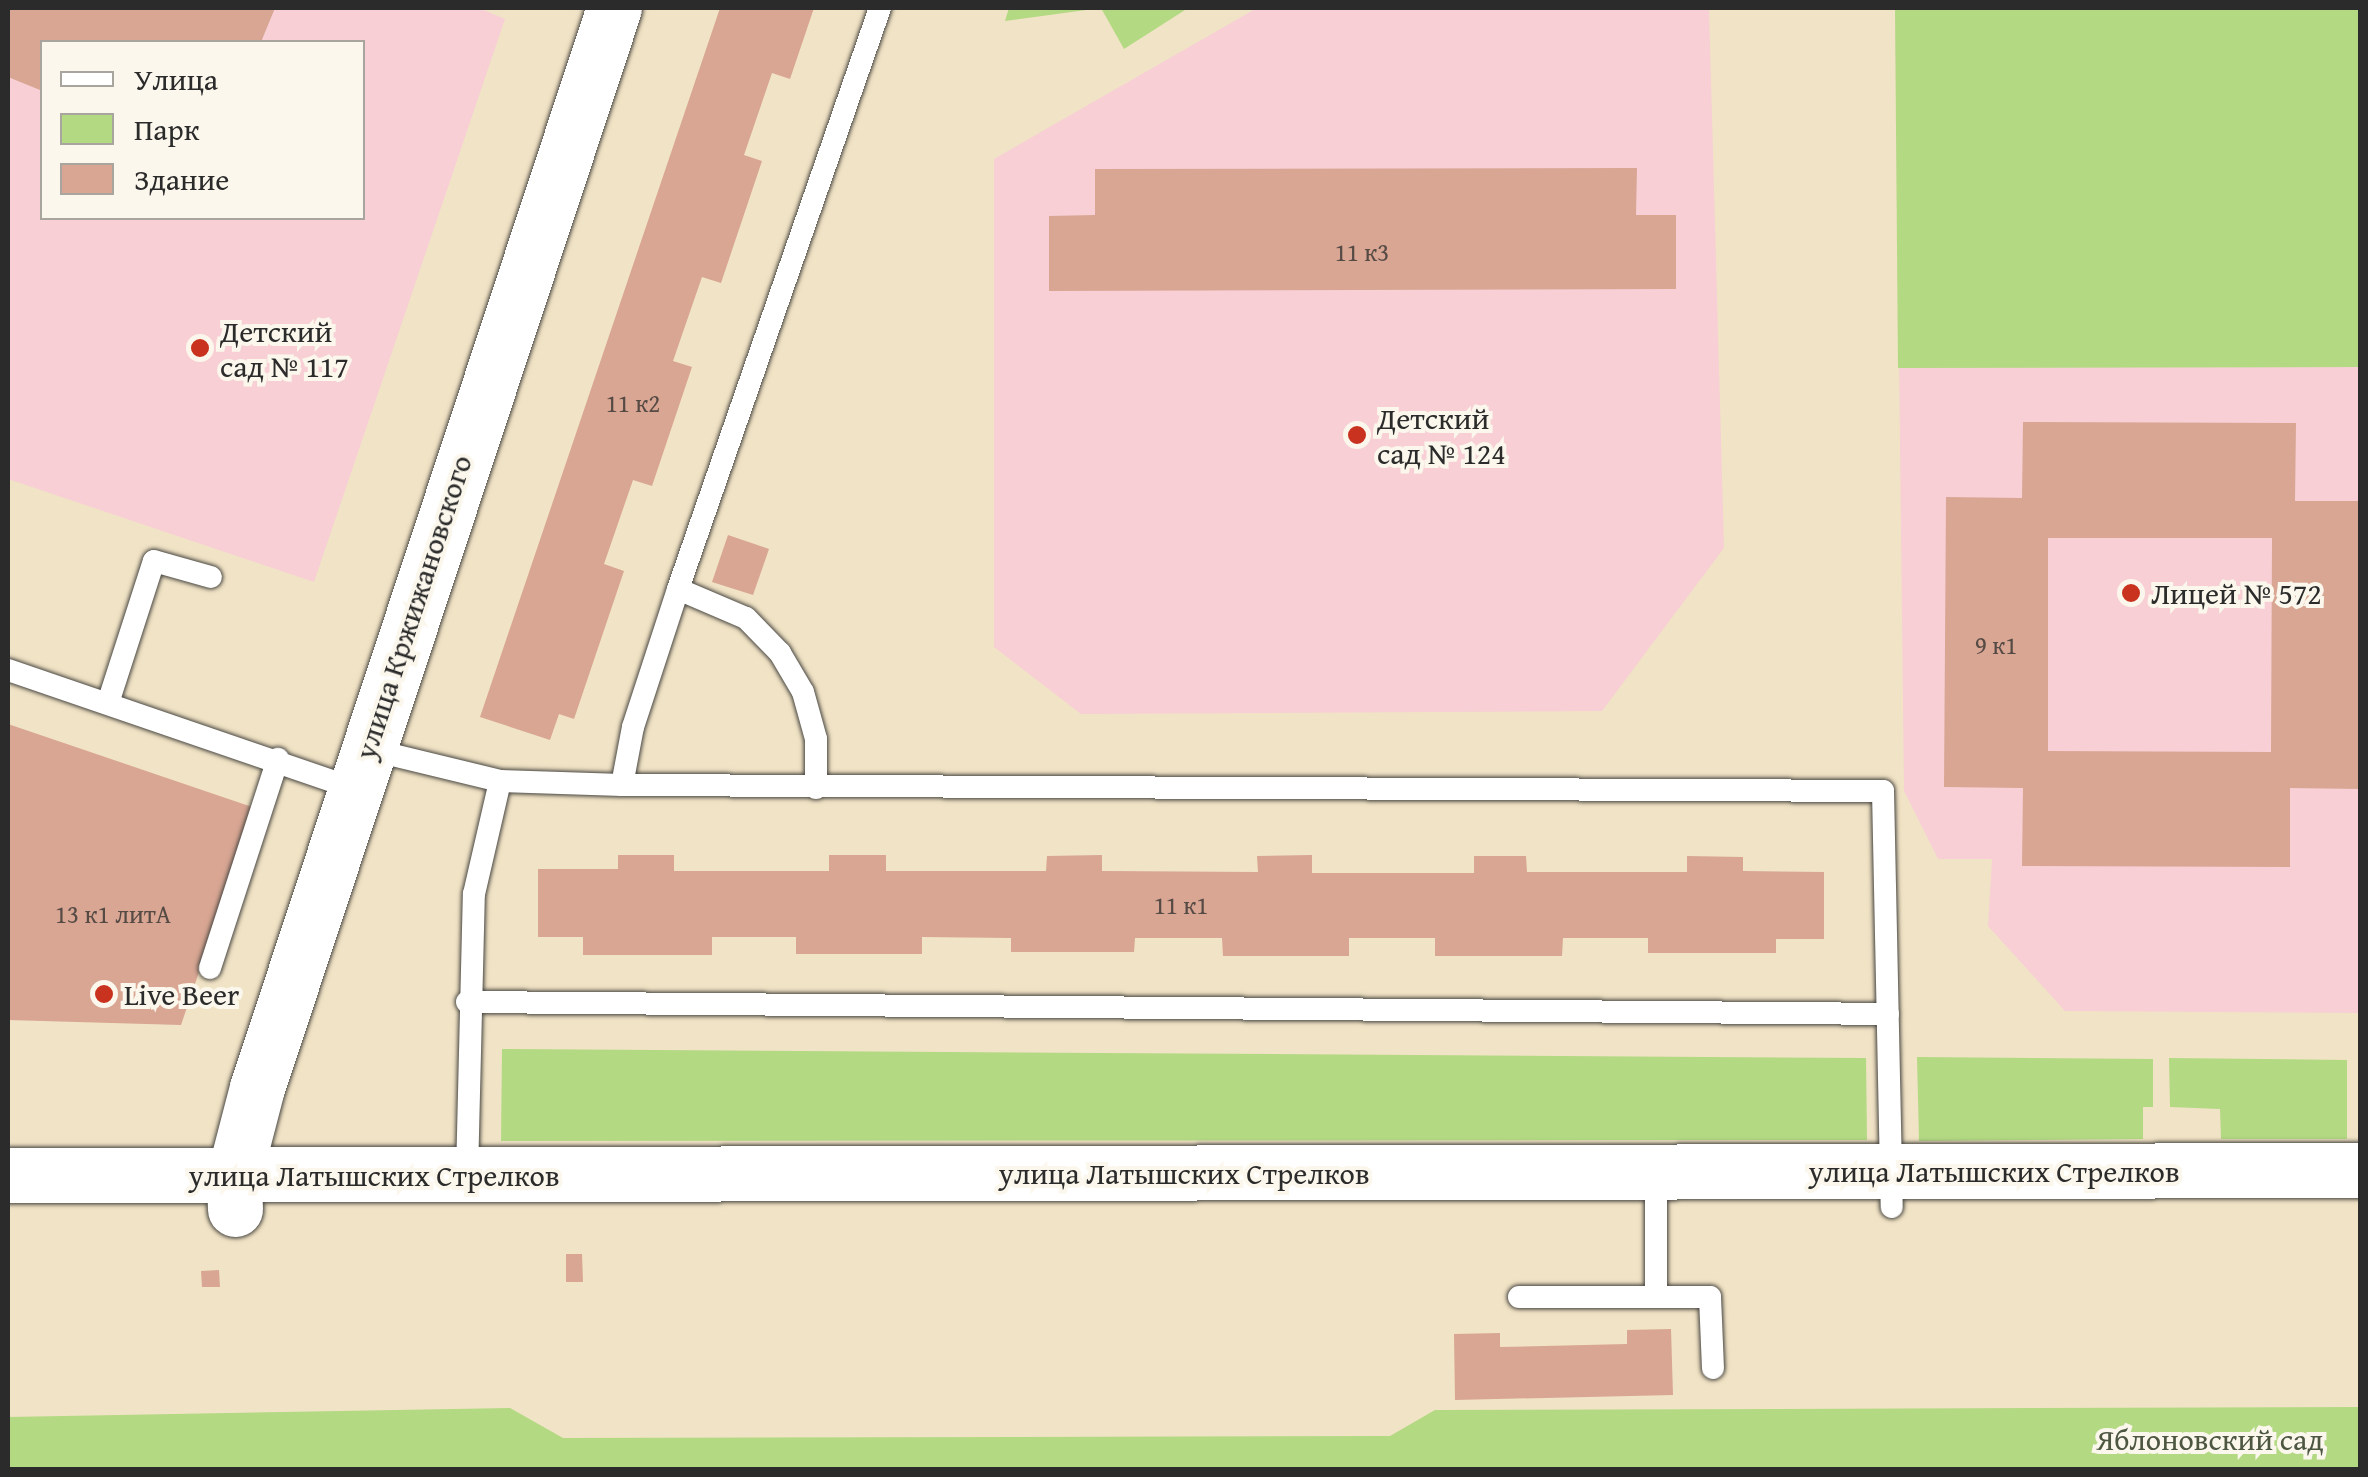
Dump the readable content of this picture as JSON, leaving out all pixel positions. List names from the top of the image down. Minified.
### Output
{"streets":{"street":["улица Кржижановского","улица Латышских Стрелков"]},"crossings":[["улица Кржижановского","улица Латышских Стрелков"]],"parks":["Яблоновский сад"],"places":["Детский сад № 117","Детский сад № 124","Лицей № 572","Live Beer"],"house_numbers":["11 к3","11 к2","9 к1","11 к1","13 к1 литА"],"legend":["Улица","Парк","Здание"]}
